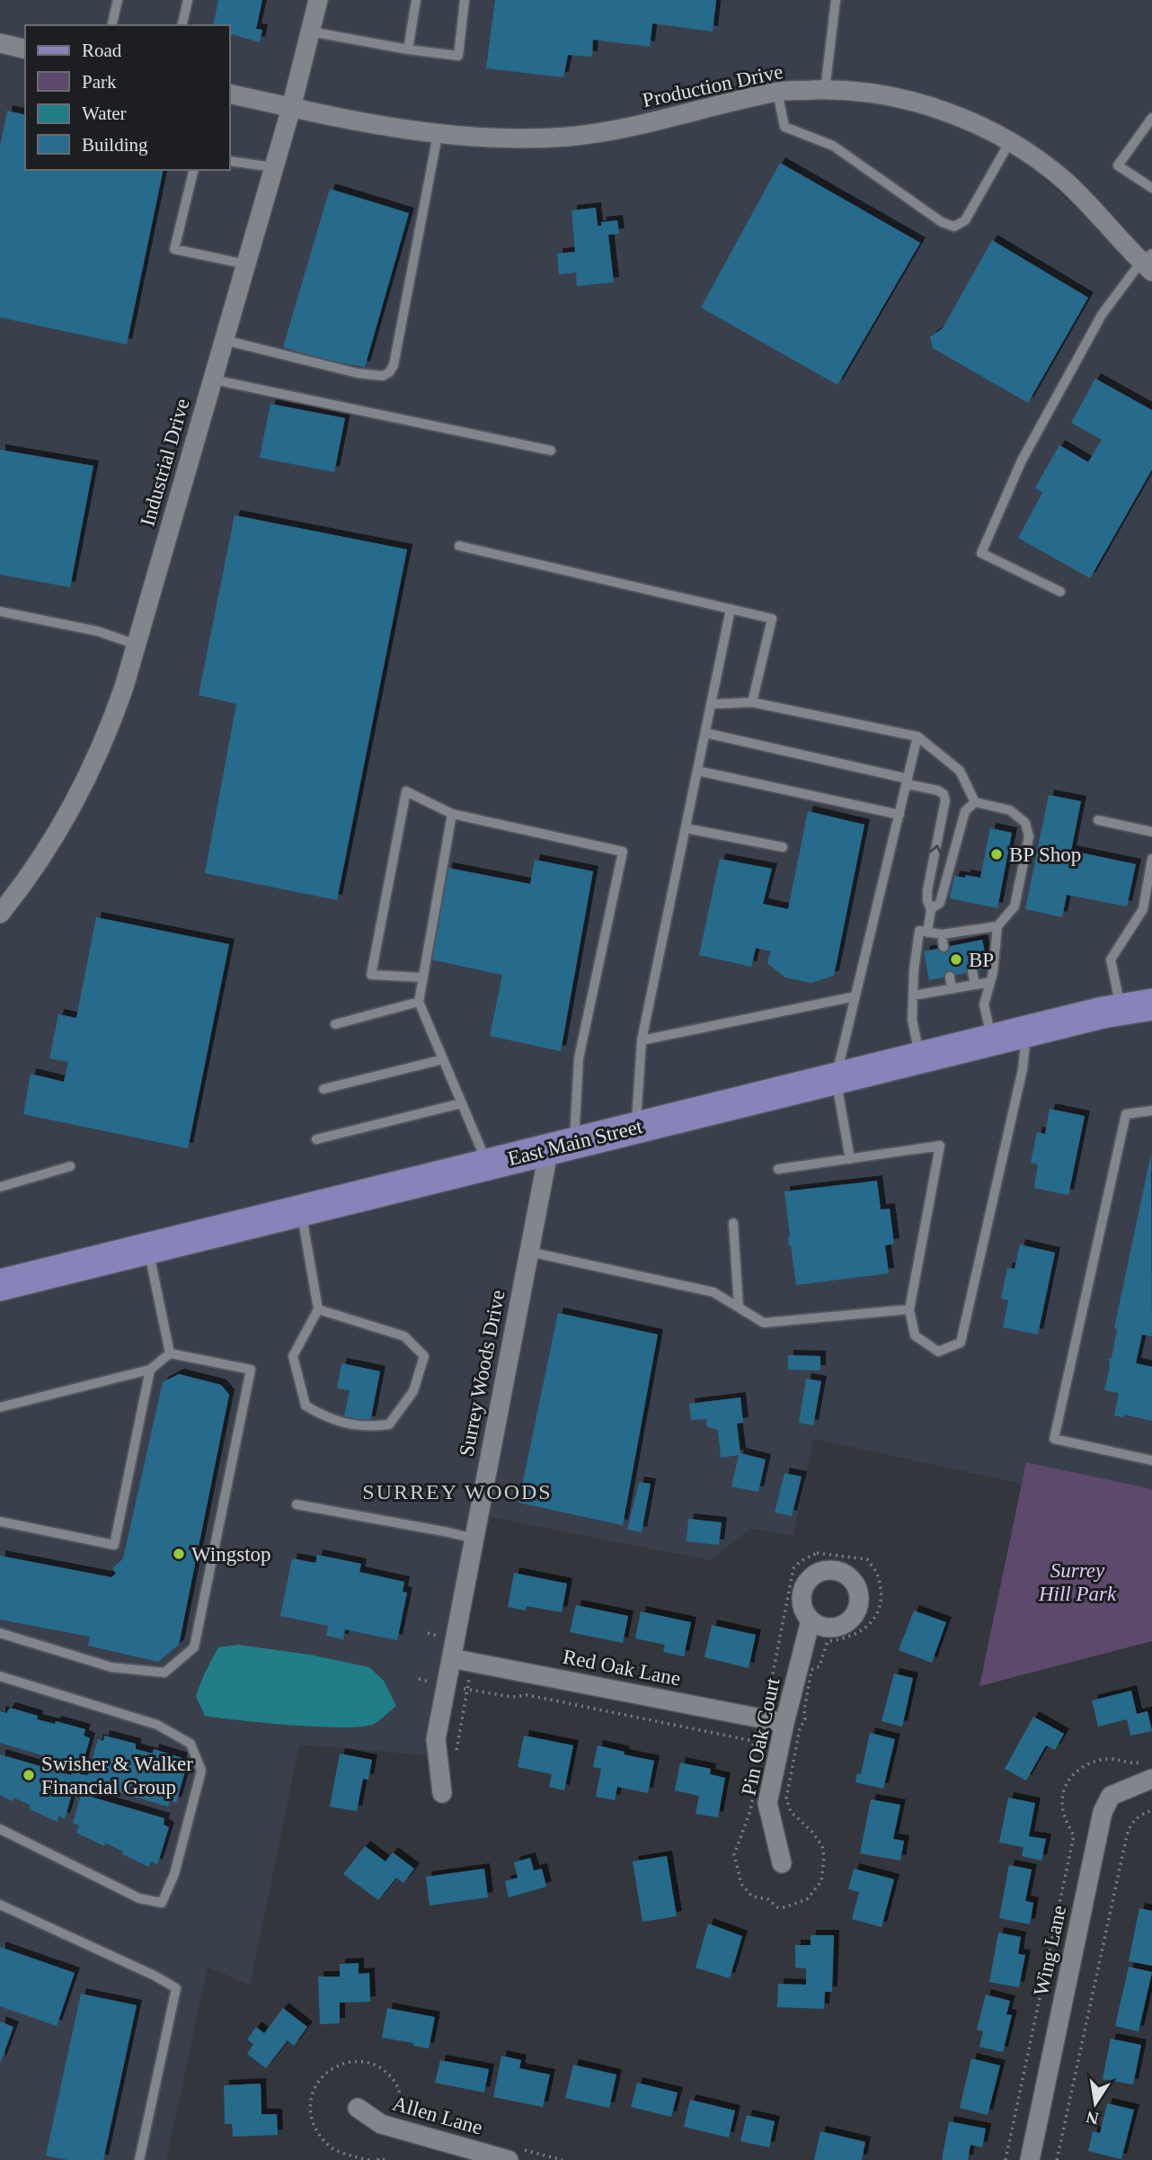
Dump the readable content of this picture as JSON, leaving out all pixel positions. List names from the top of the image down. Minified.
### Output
{"streets":{"main road":["East Main Street"],"street":["Production Drive","Industrial Drive","Surrey Woods Drive","Red Oak Lane","Pin Oak Court","Wing Lane","Allen Lane"]},"crossings":[["Production Drive","Industrial Drive"],["East Main Street","Surrey Woods Drive"],["Surrey Woods Drive","Red Oak Lane"],["Red Oak Lane","Pin Oak Court"]],"districts":["SURREY WOODS"],"parks":["Surrey Hill Park"],"places":["BP Shop","BP","Wingstop","Swisher & Walker Financial Group"],"legend":["Road","Park","Water","Building"],"north":"bottom"}
